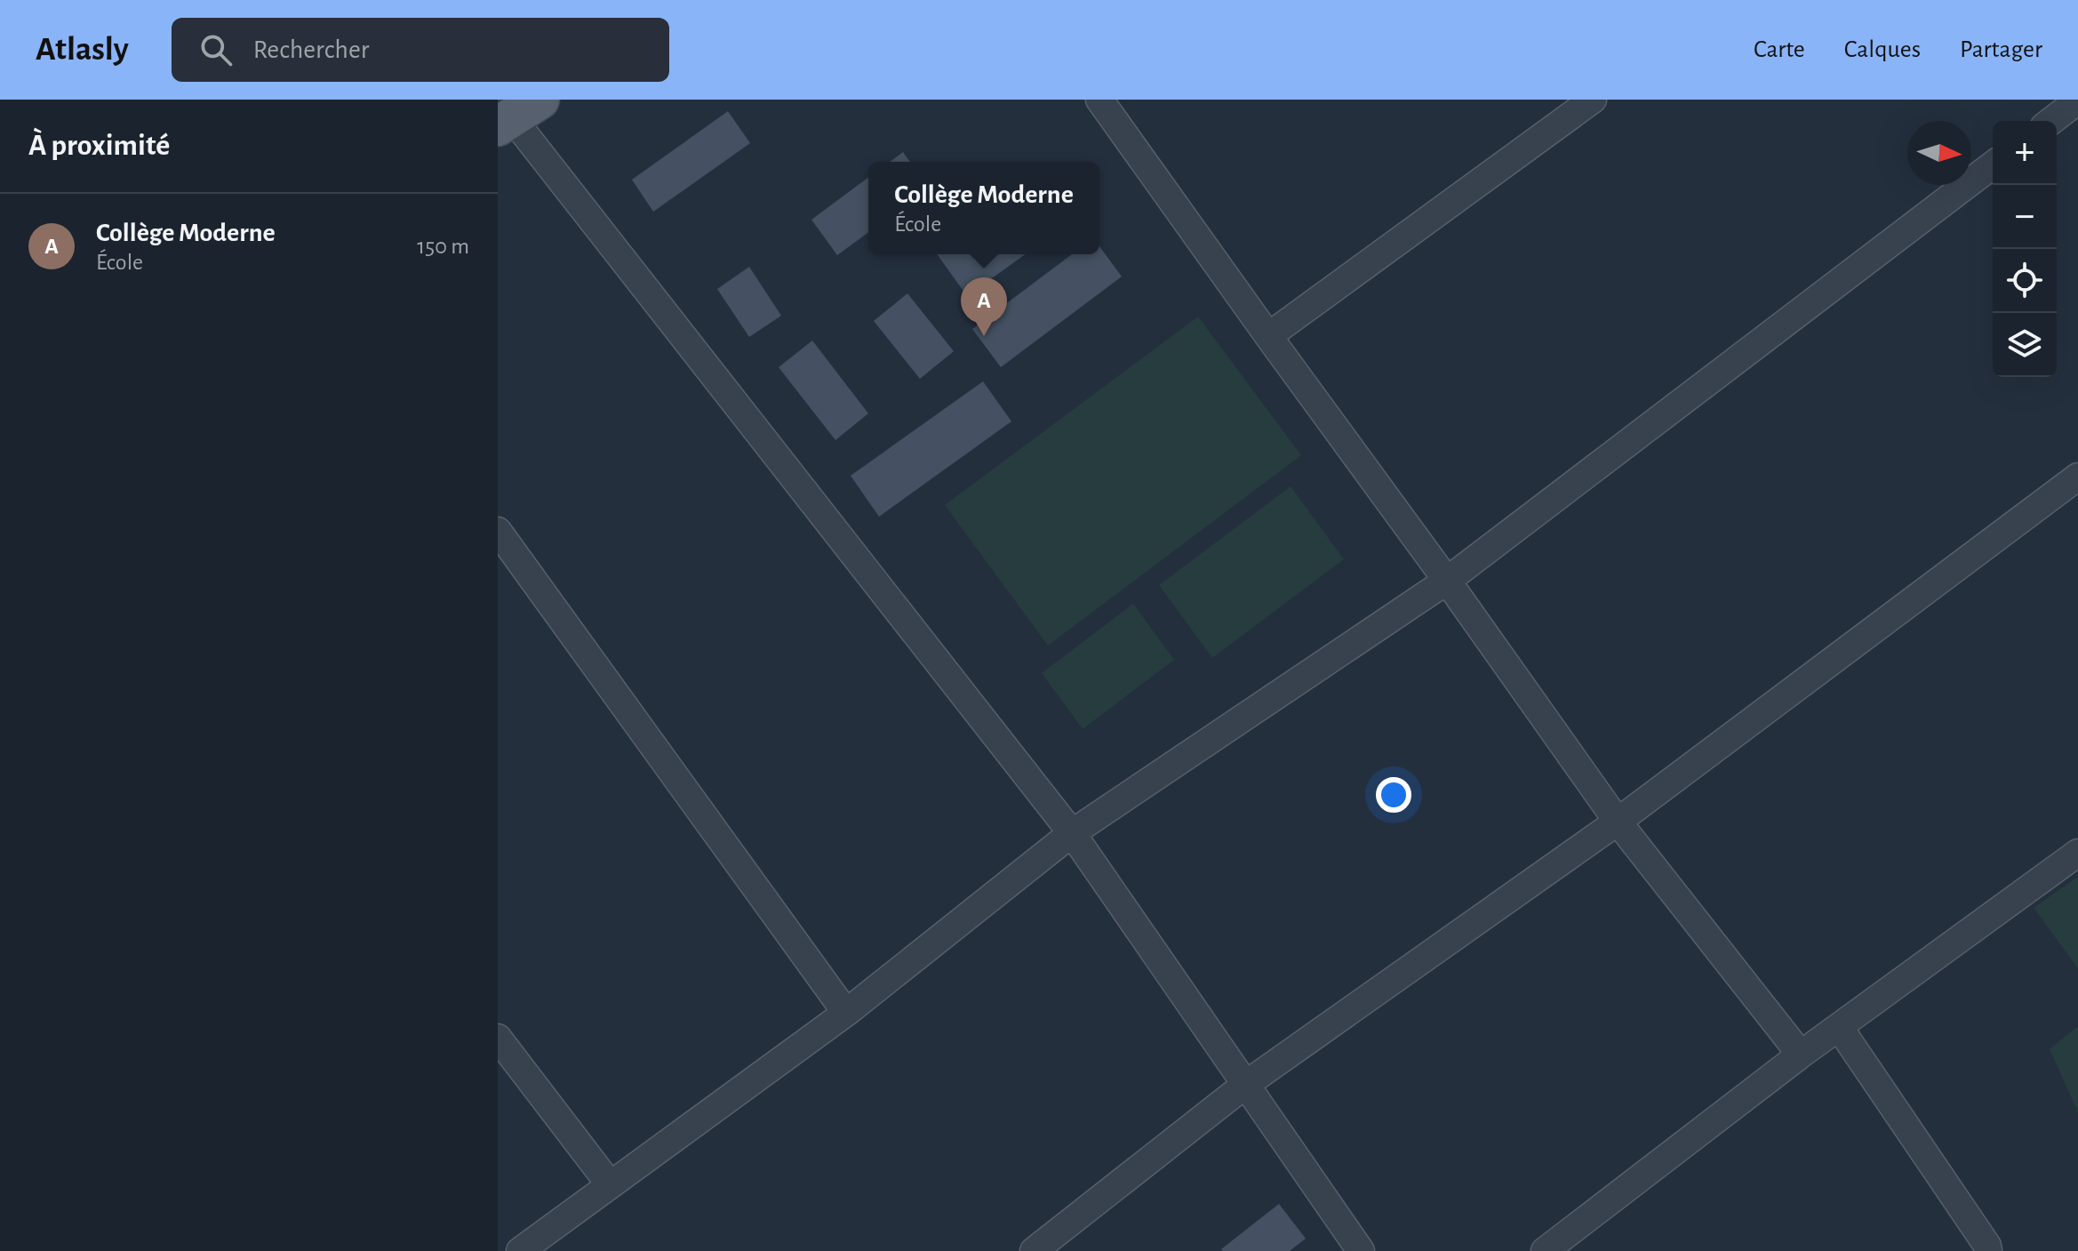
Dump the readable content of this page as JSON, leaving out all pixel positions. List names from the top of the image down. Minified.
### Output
{"north":"right","page":{"header":"Atlasly","search":"Rechercher","nav":["Carte","Calques","Partager"],"heading":"À proximité","map_buttons":["+","−"],"popup":["Collège Moderne","École"],"list":[{"mark":"A","name":"Collège Moderne","note":"École","value":"150 m"}],"pins":"A"}}
